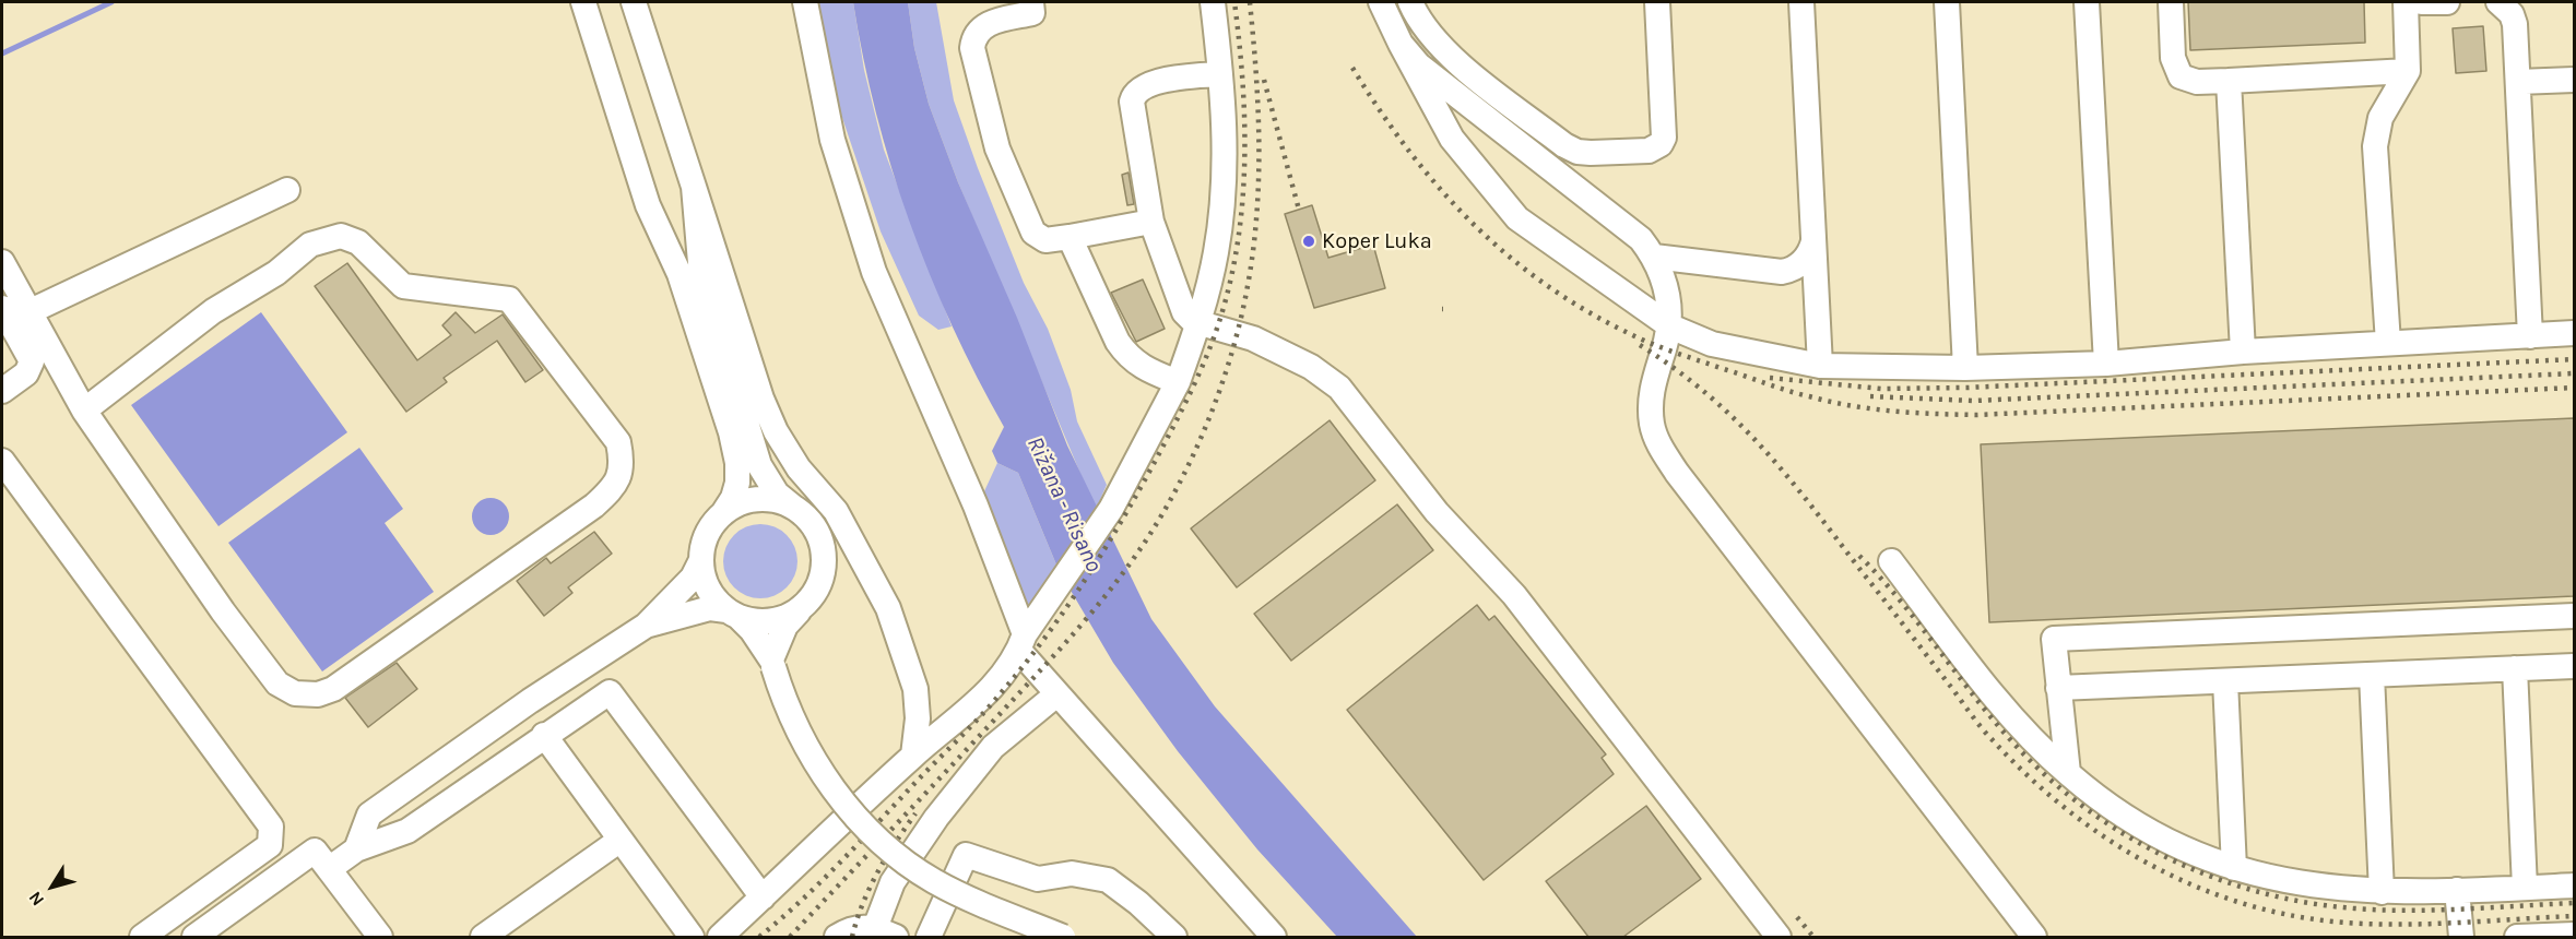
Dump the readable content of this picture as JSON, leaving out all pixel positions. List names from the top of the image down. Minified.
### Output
{"water":["Rižana - Risano"],"places":["Koper Luka"],"north":"bottom left"}
